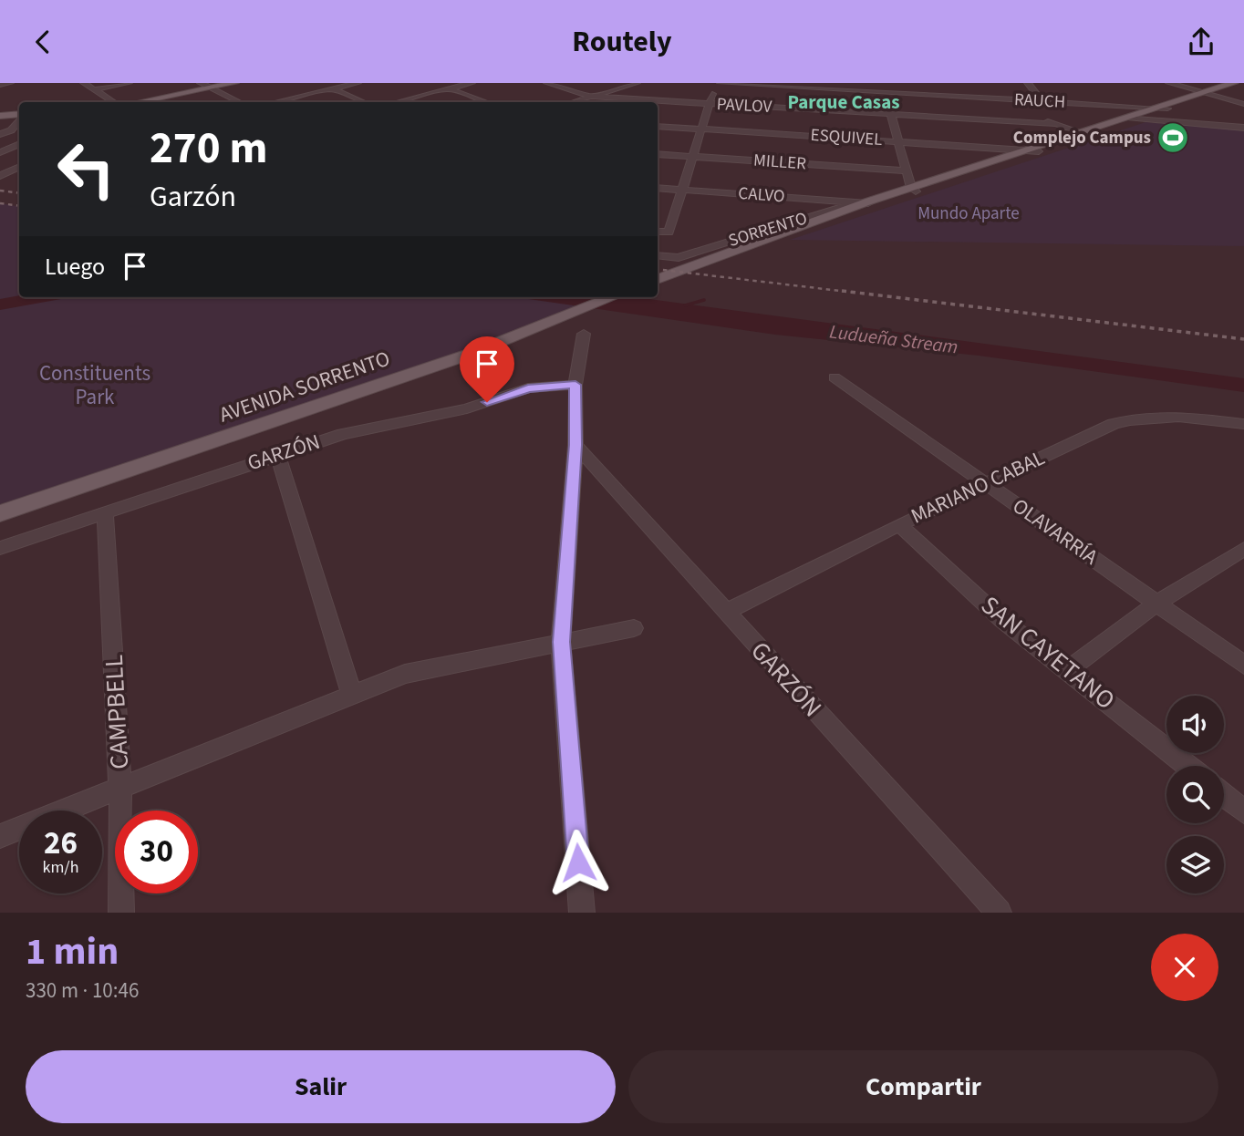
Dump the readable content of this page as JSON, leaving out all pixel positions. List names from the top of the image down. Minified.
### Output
{"streets":{"main road":["AVENIDA SORRENTO"],"street":["RAUCH","PAVLOV","ESQUIVEL","MILLER","CALVO","SORRENTO","GARZÓN","MARIANO CABAL","OLAVARRÍA","SAN CAYETANO","CAMPBELL"]},"crossings":[["CALVO","SORRENTO"],["GARZÓN","MARIANO CABAL"],["GARZÓN","CAMPBELL"],["MARIANO CABAL","OLAVARRÍA"],["MARIANO CABAL","SAN CAYETANO"]],"districts":["Parque Casas"],"water":["Ludueña Stream"],"parks":["Mundo Aparte","Constituents Park"],"places":{"sports":["Complejo Campus"]},"page":{"header":"Routely","turn":["270 m","Garzón"],"then":"Luego","speed":"26 km/h","limit":"30","heading":["1 min","330 m · 10:46"],"buttons":["Salir","Compartir"]}}
